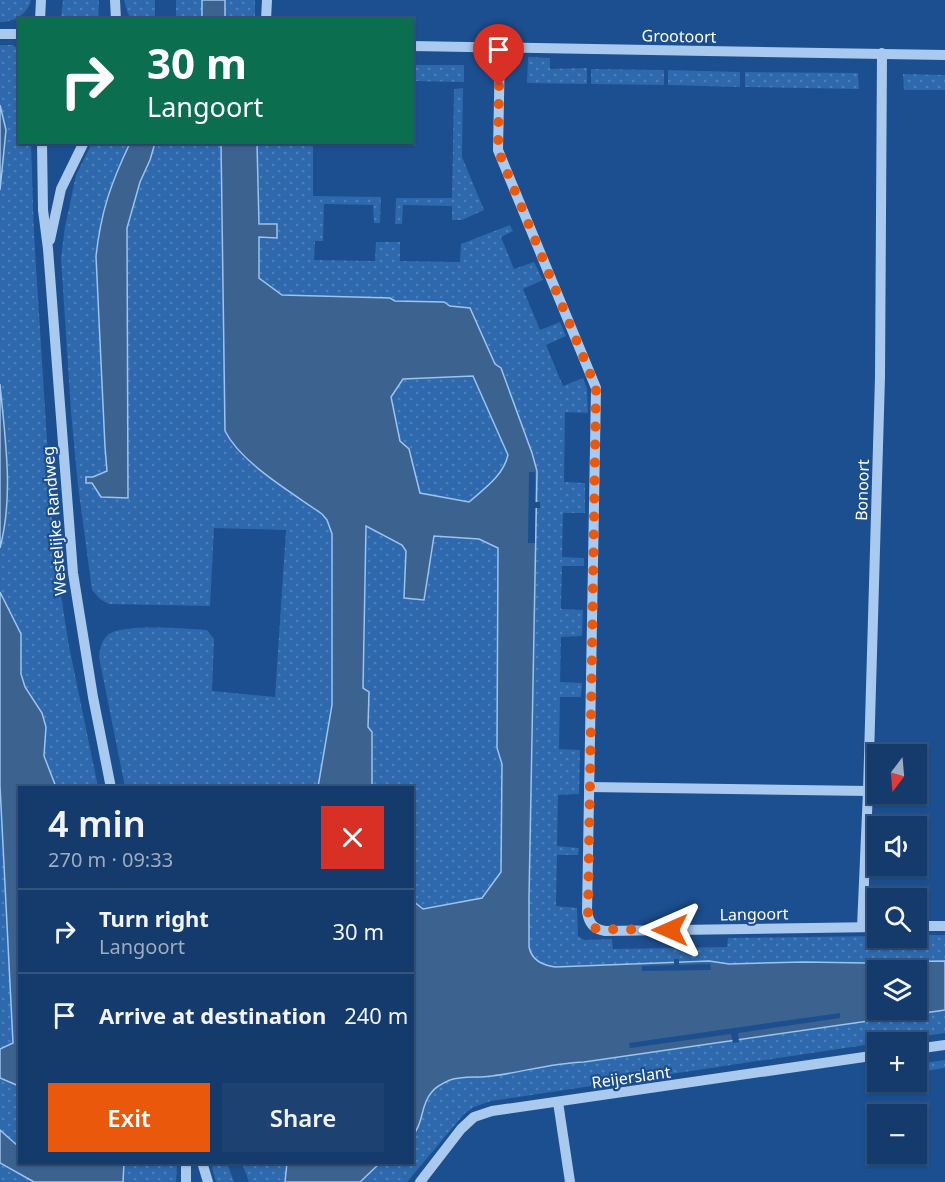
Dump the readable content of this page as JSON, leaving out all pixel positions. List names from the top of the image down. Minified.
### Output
{"streets":{"street":["Grootoort","Bonoort","Westelijke Randweg","Langoort","Reijerslant"]},"crossings":[["Grootoort","Bonoort"],["Grootoort","Langoort"],["Bonoort","Langoort"]],"north":"bottom","page":{"turn":["30 m","Langoort"],"map_buttons":["+","−"],"heading":["4 min","270 m · 09:33"],"list":[{"name":"Turn right","note":"Langoort","value":"30 m"},{"name":"Arrive at destination","value":"240 m"}],"buttons":["Exit","Share"]}}
